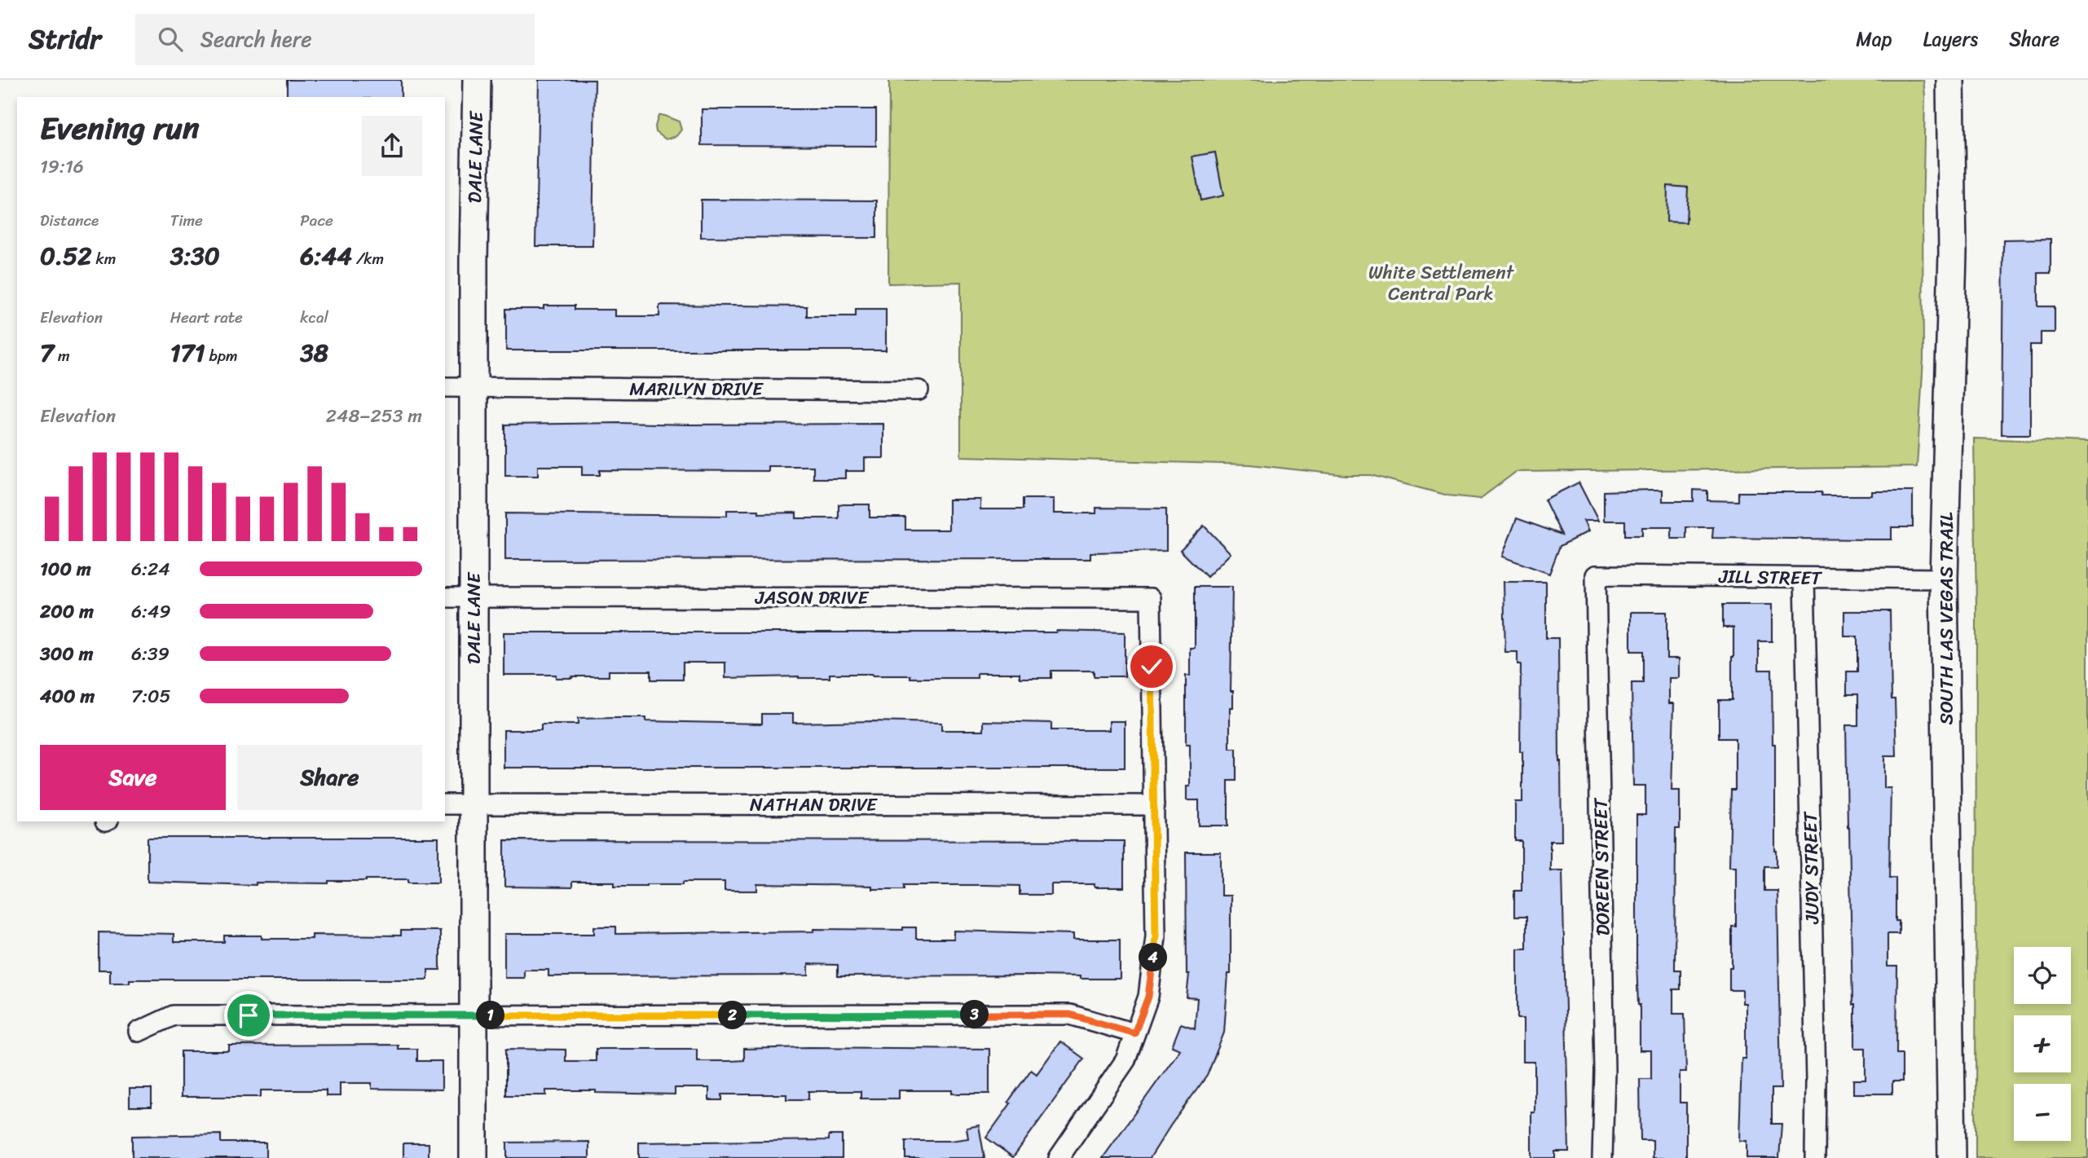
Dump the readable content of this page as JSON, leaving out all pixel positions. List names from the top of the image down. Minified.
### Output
{"streets":{"street":["DALE LANE","MARILYN DRIVE","JILL STREET","JASON DRIVE","SOUTH LAS VEGAS TRAIL","NATHAN DRIVE","DOREEN STREET","JUDY STREET"]},"crossings":[["DALE LANE","MARILYN DRIVE"],["DALE LANE","JASON DRIVE"],["DALE LANE","NATHAN DRIVE"],["JILL STREET","SOUTH LAS VEGAS TRAIL"],["JILL STREET","DOREEN STREET"],["JILL STREET","JUDY STREET"],["JASON DRIVE","NATHAN DRIVE"]],"parks":["White Settlement Central Park"],"page":{"header":"Stridr","search":"Search here","nav":["Map","Layers","Share"],"heading":["Evening run","19:16"],"stats":[["Distance","0.52 km"],["Time","3:30"],["Pace","6:44 /km"],["Elevation","7 m"],["Heart rate","171 bpm"],["kcal","38"]],"chart":["Elevation","248–253 m"],"list":[{"name":"100 m","note":"6:24"},{"name":"200 m","note":"6:49"},{"name":"300 m","note":"6:39"},{"name":"400 m","note":"7:05"}],"buttons":["Save","Share"],"pins":["4","3","1","2"],"map_buttons":["+","−"]}}
